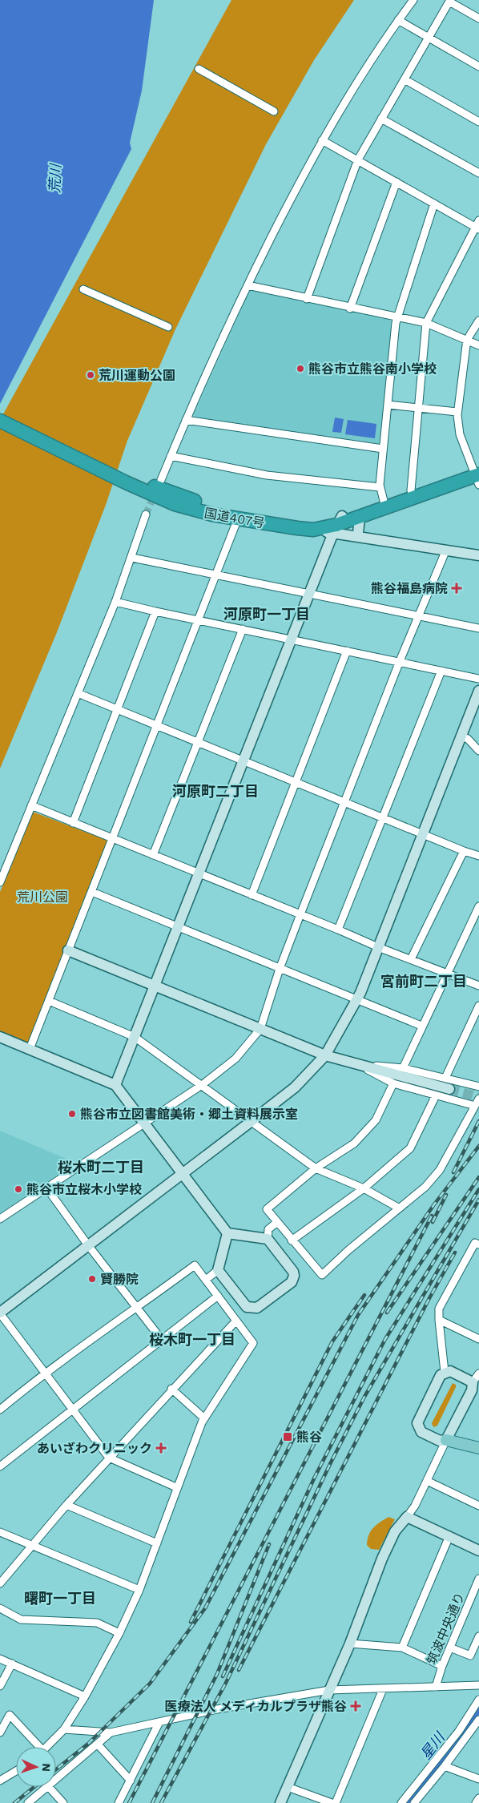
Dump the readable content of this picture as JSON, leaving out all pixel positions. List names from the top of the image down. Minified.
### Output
{"streets":{"highway":["国道407号"],"street":["筑波中央通り"]},"districts":["河原町一丁目","河原町二丁目","宮前町二丁目","桜木町二丁目","桜木町一丁目","曙町一丁目"],"water":["荒川","星川"],"parks":["荒川公園"],"places":{"other":["熊谷市立熊谷南小学校","荒川運動公園","熊谷市立図書館美術・郷土資料展示室","熊谷市立桜木小学校","賢勝院"],"health":["熊谷福島病院","あいざわクリニック","医療法人 メディカルプラザ熊谷"],"transit":["熊谷"]},"north":"right"}
